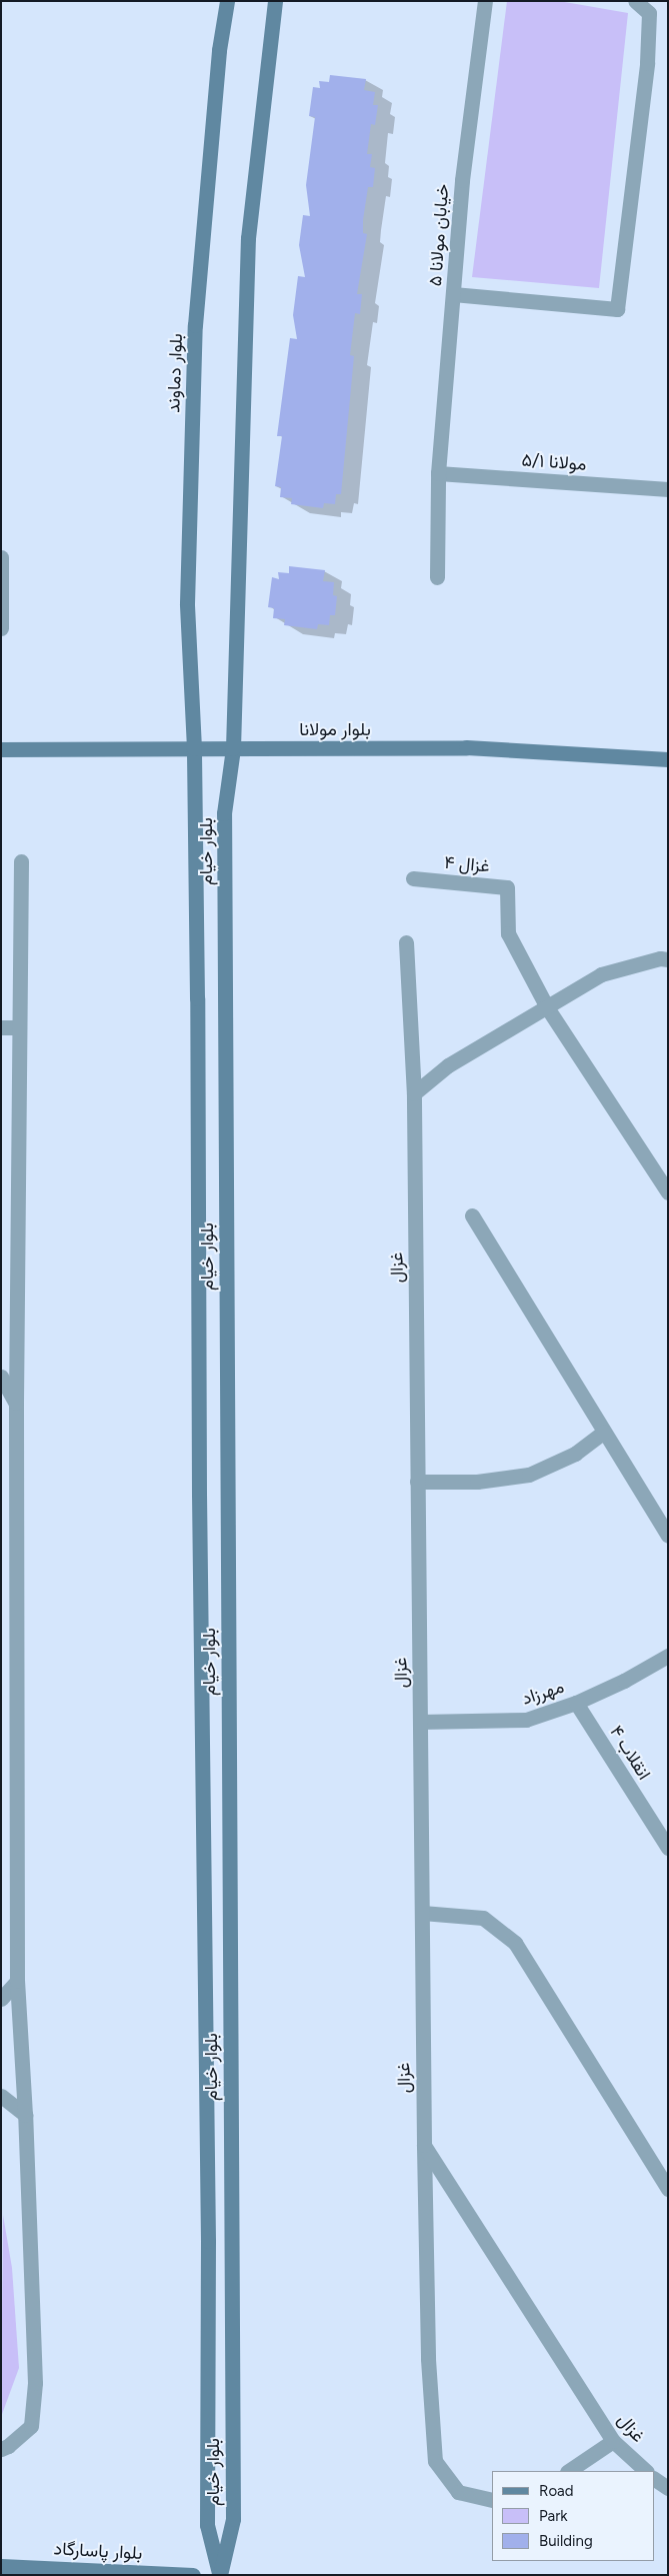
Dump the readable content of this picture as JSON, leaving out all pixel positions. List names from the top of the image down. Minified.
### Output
{"streets":{"street":["خیابان مولانا ۵","بلوار دماوند","مولانا ۵/۱","بلوار مولانا","بلوار خیام","غزال ۴","غزال","مهرزاد","انقلاب ۴","بلوار پاسارگاد"]},"crossings":[["خیابان مولانا ۵","مولانا ۵/۱"],["بلوار دماوند","بلوار مولانا"],["بلوار دماوند","بلوار خیام"],["بلوار مولانا","بلوار خیام"],["غزال","مهرزاد"],["مهرزاد","انقلاب ۴"]],"legend":["Road","Park","Building"]}
